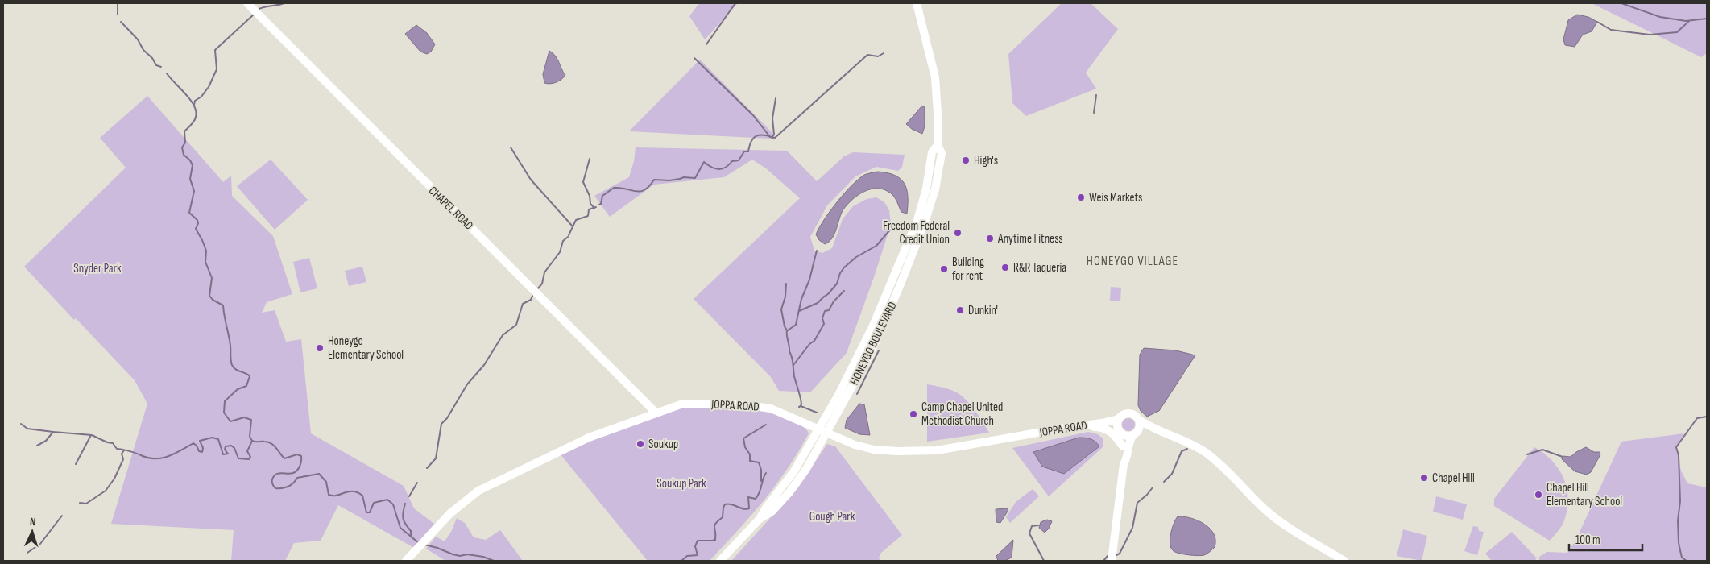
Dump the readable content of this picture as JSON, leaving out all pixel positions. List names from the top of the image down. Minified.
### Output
{"streets":{"street":["CHAPEL ROAD","HONEYGO BOULEVARD","JOPPA ROAD"]},"crossings":[["CHAPEL ROAD","JOPPA ROAD"],["HONEYGO BOULEVARD","JOPPA ROAD"]],"districts":["HONEYGO VILLAGE"],"parks":["Snyder Park","Soukup Park","Gough Park"],"places":["High's","Weis Markets","Freedom Federal Credit Union","Anytime Fitness","R&R Taqueria","Building for rent","Dunkin'","Honeygo Elementary School","Camp Chapel United Methodist Church","Soukup","Chapel Hill","Chapel Hill Elementary School"],"scale_bar":"100 m","north":"top"}
